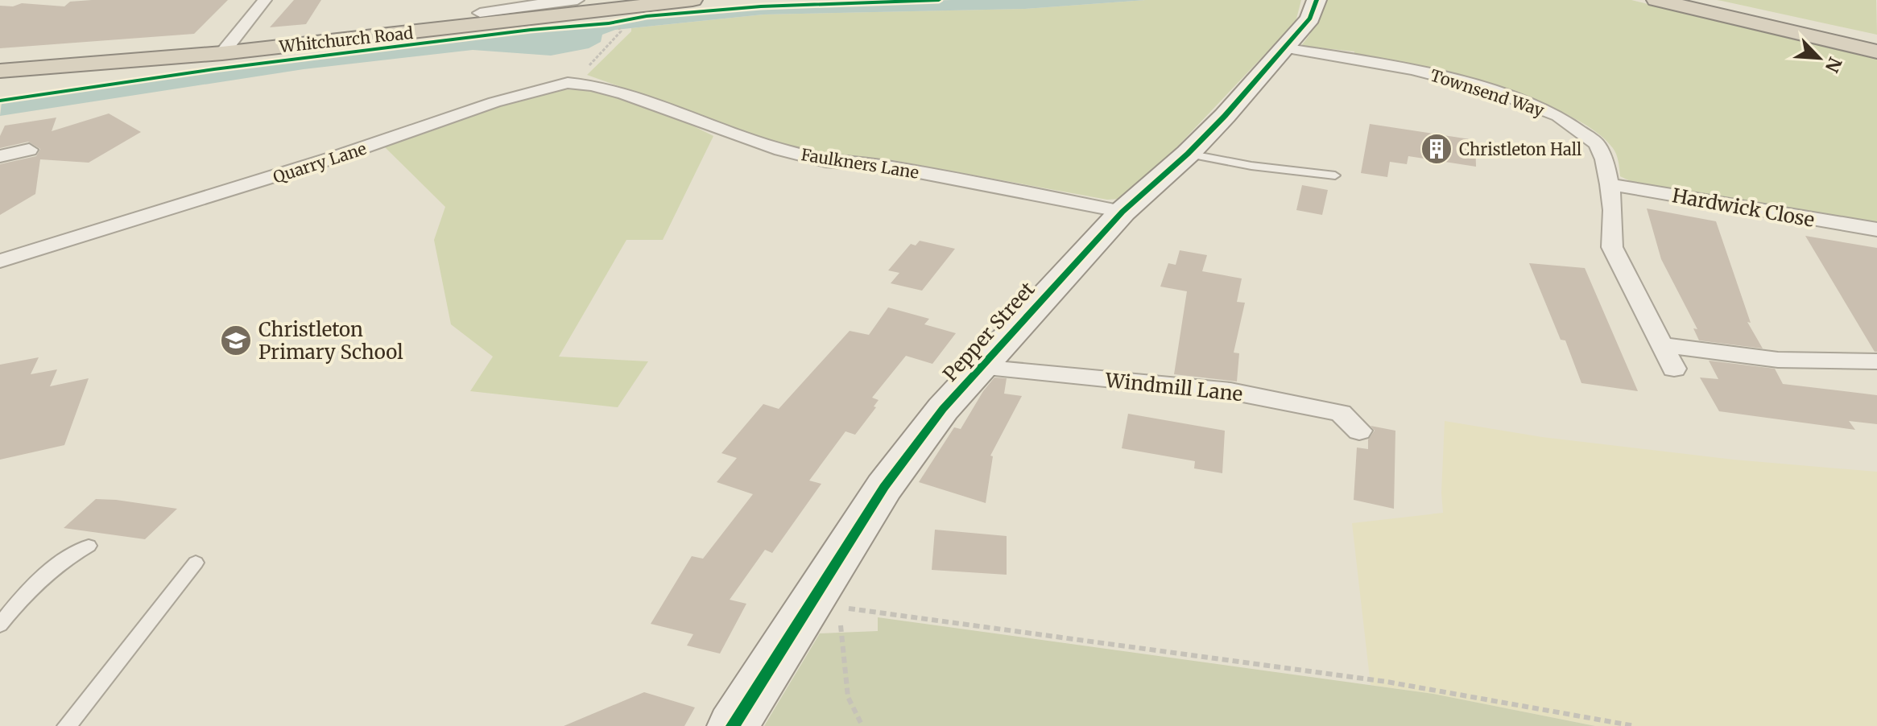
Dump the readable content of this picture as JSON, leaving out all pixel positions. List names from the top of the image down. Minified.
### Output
{"streets":{"highway":["Whitchurch Road"],"street":["Townsend Way","Quarry Lane","Faulkners Lane","Hardwick Close","Pepper Street","Windmill Lane"]},"crossings":[["Townsend Way","Hardwick Close"],["Townsend Way","Pepper Street"],["Quarry Lane","Faulkners Lane"],["Faulkners Lane","Pepper Street"],["Pepper Street","Windmill Lane"]],"places":{"building":["Christleton Hall"],"school or university":["Christleton Primary School"]},"north":"bottom right"}
